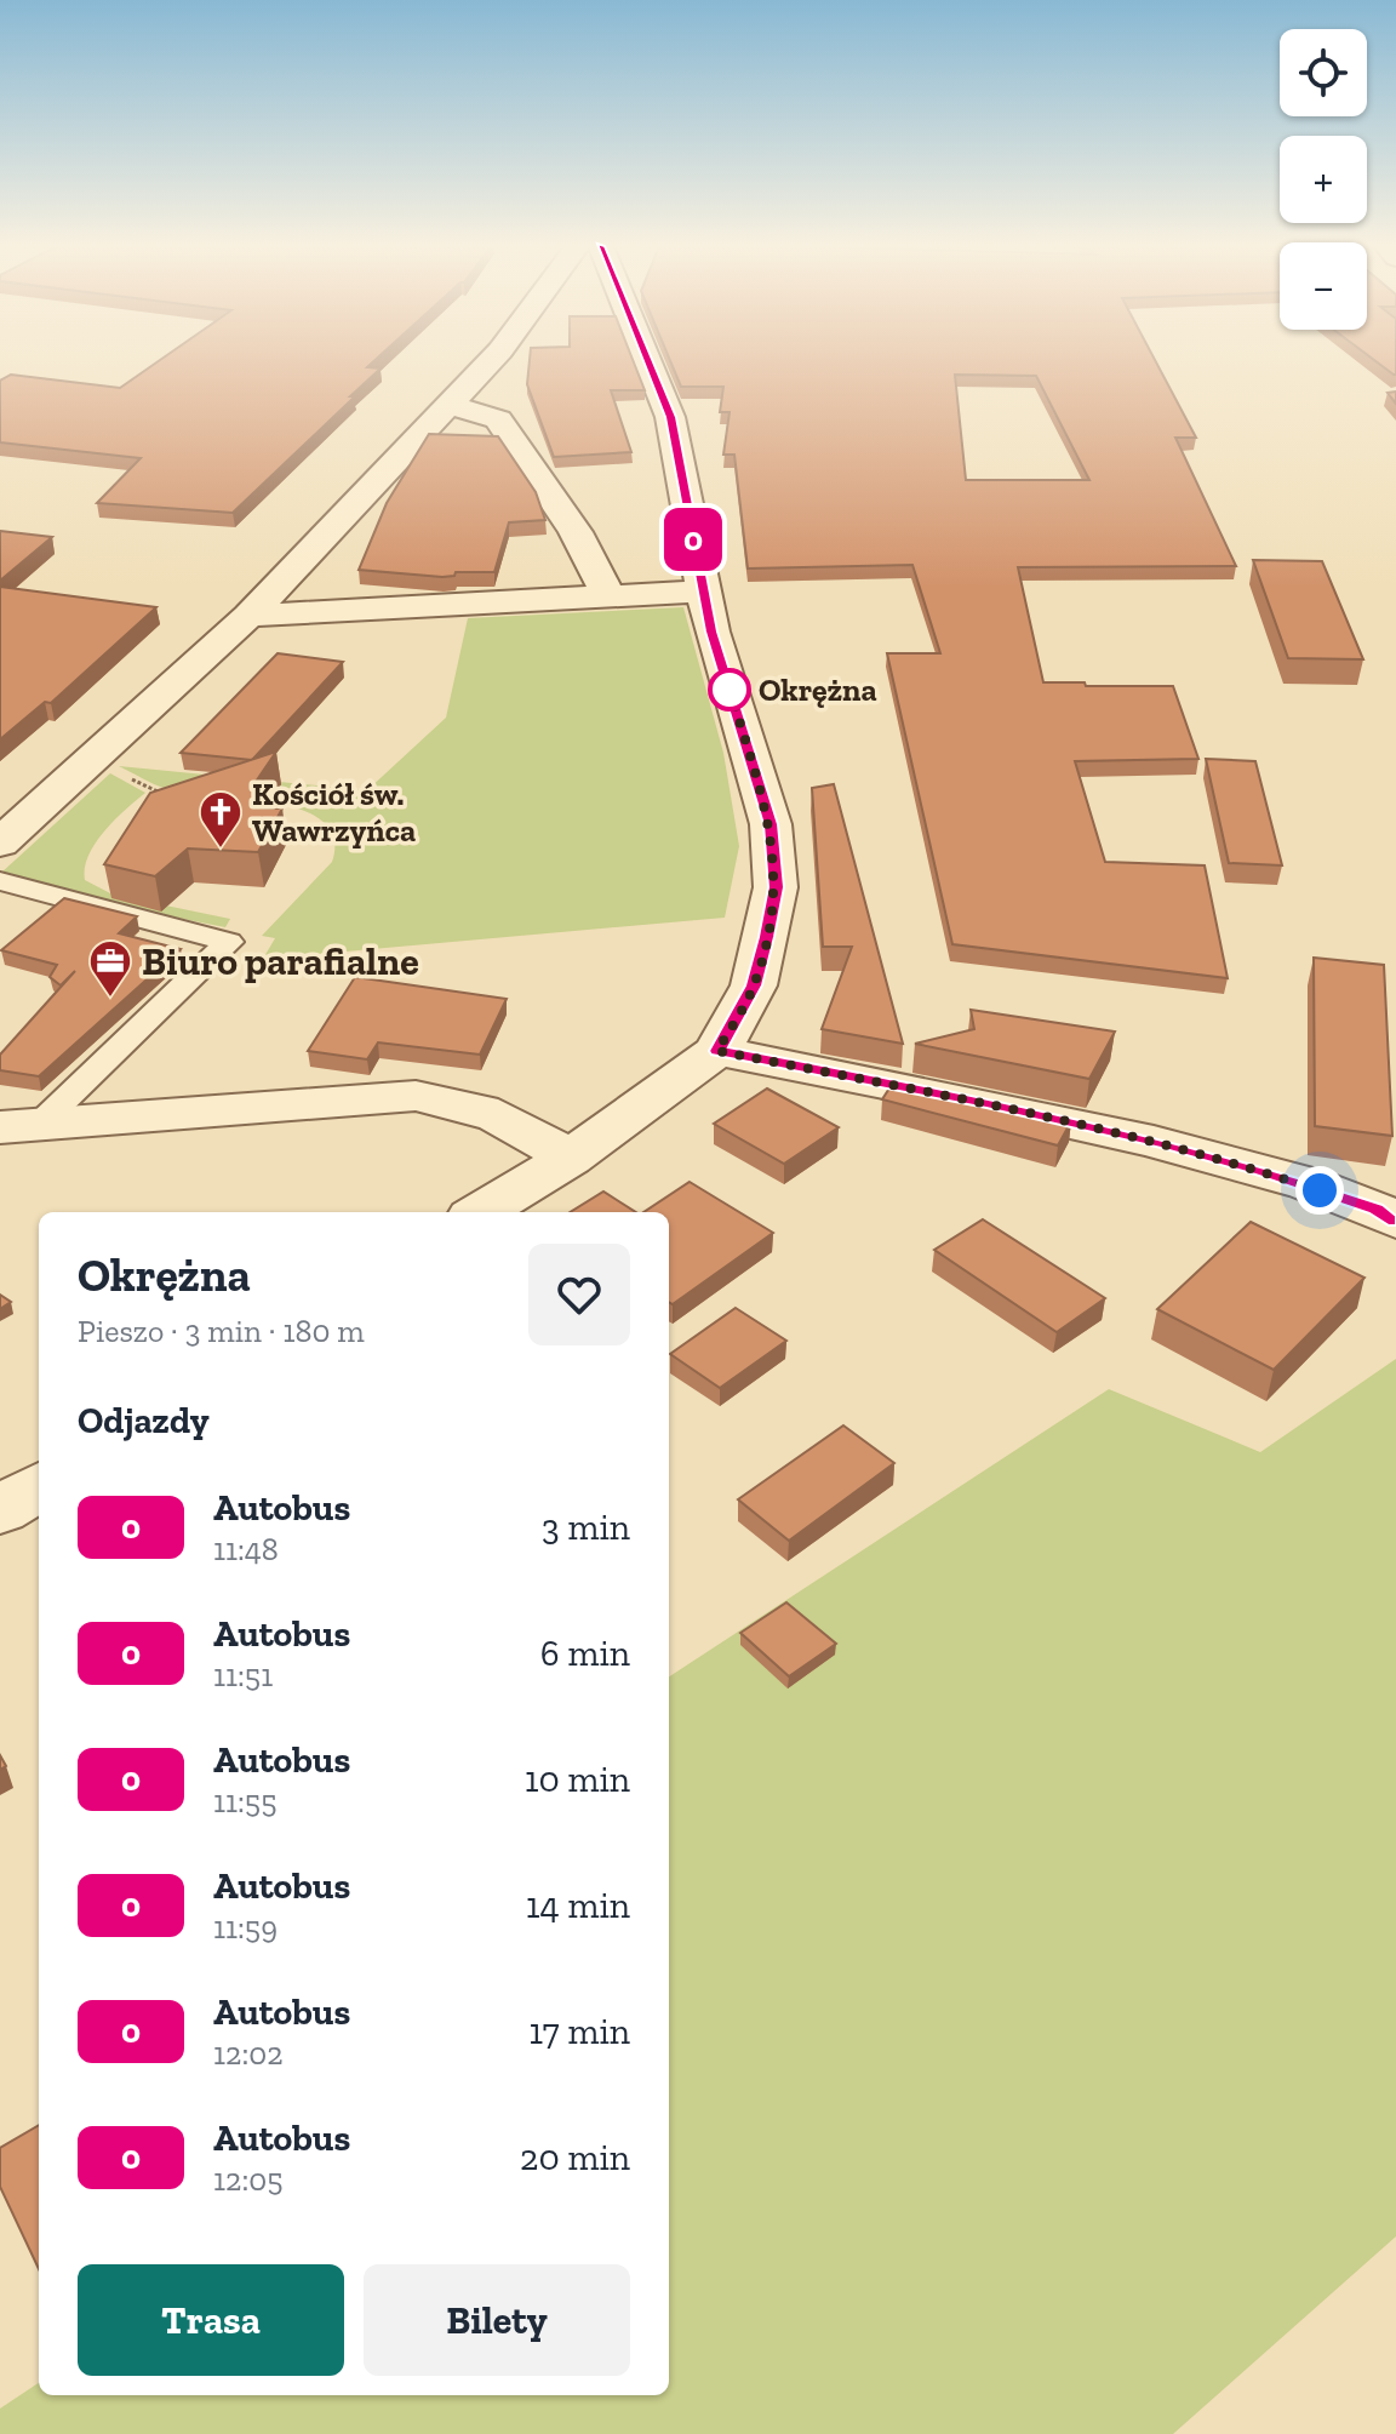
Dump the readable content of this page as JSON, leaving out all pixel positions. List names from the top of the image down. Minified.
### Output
{"places":{"other":["Okrężna"],"church":["Kościół św. Wawrzyńca"],"office":["Biuro parafialne"]},"lines":["bus line 0"],"page":{"on_map":"0","map_buttons":["+","−"],"heading":[["Okrężna","Pieszo · 3 min · 180 m"],"Odjazdy"],"list":[{"mark":"0","name":"Autobus","note":"11:48","value":"3 min"},{"mark":"0","name":"Autobus","note":"11:51","value":"6 min"},{"mark":"0","name":"Autobus","note":"11:55","value":"10 min"},{"mark":"0","name":"Autobus","note":"11:59","value":"14 min"},{"mark":"0","name":"Autobus","note":"12:02","value":"17 min"},{"mark":"0","name":"Autobus","note":"12:05","value":"20 min"}],"buttons":["Trasa","Bilety"]}}
